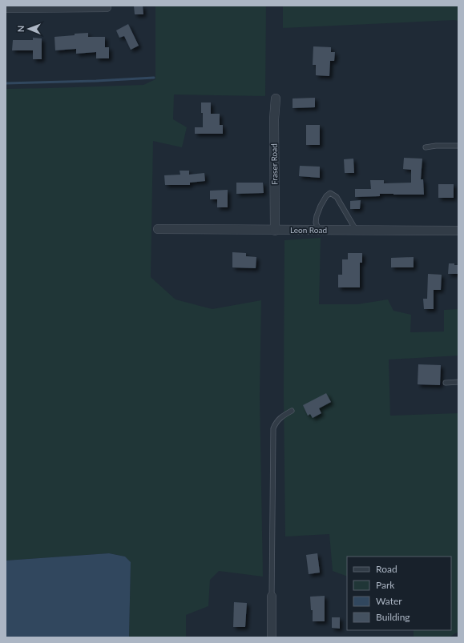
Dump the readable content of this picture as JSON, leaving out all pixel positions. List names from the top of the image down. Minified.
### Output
{"streets":{"street":["Fraser Road","Leon Road"]},"crossings":[["Fraser Road","Leon Road"]],"legend":["Road","Park","Water","Building"],"north":"left"}
